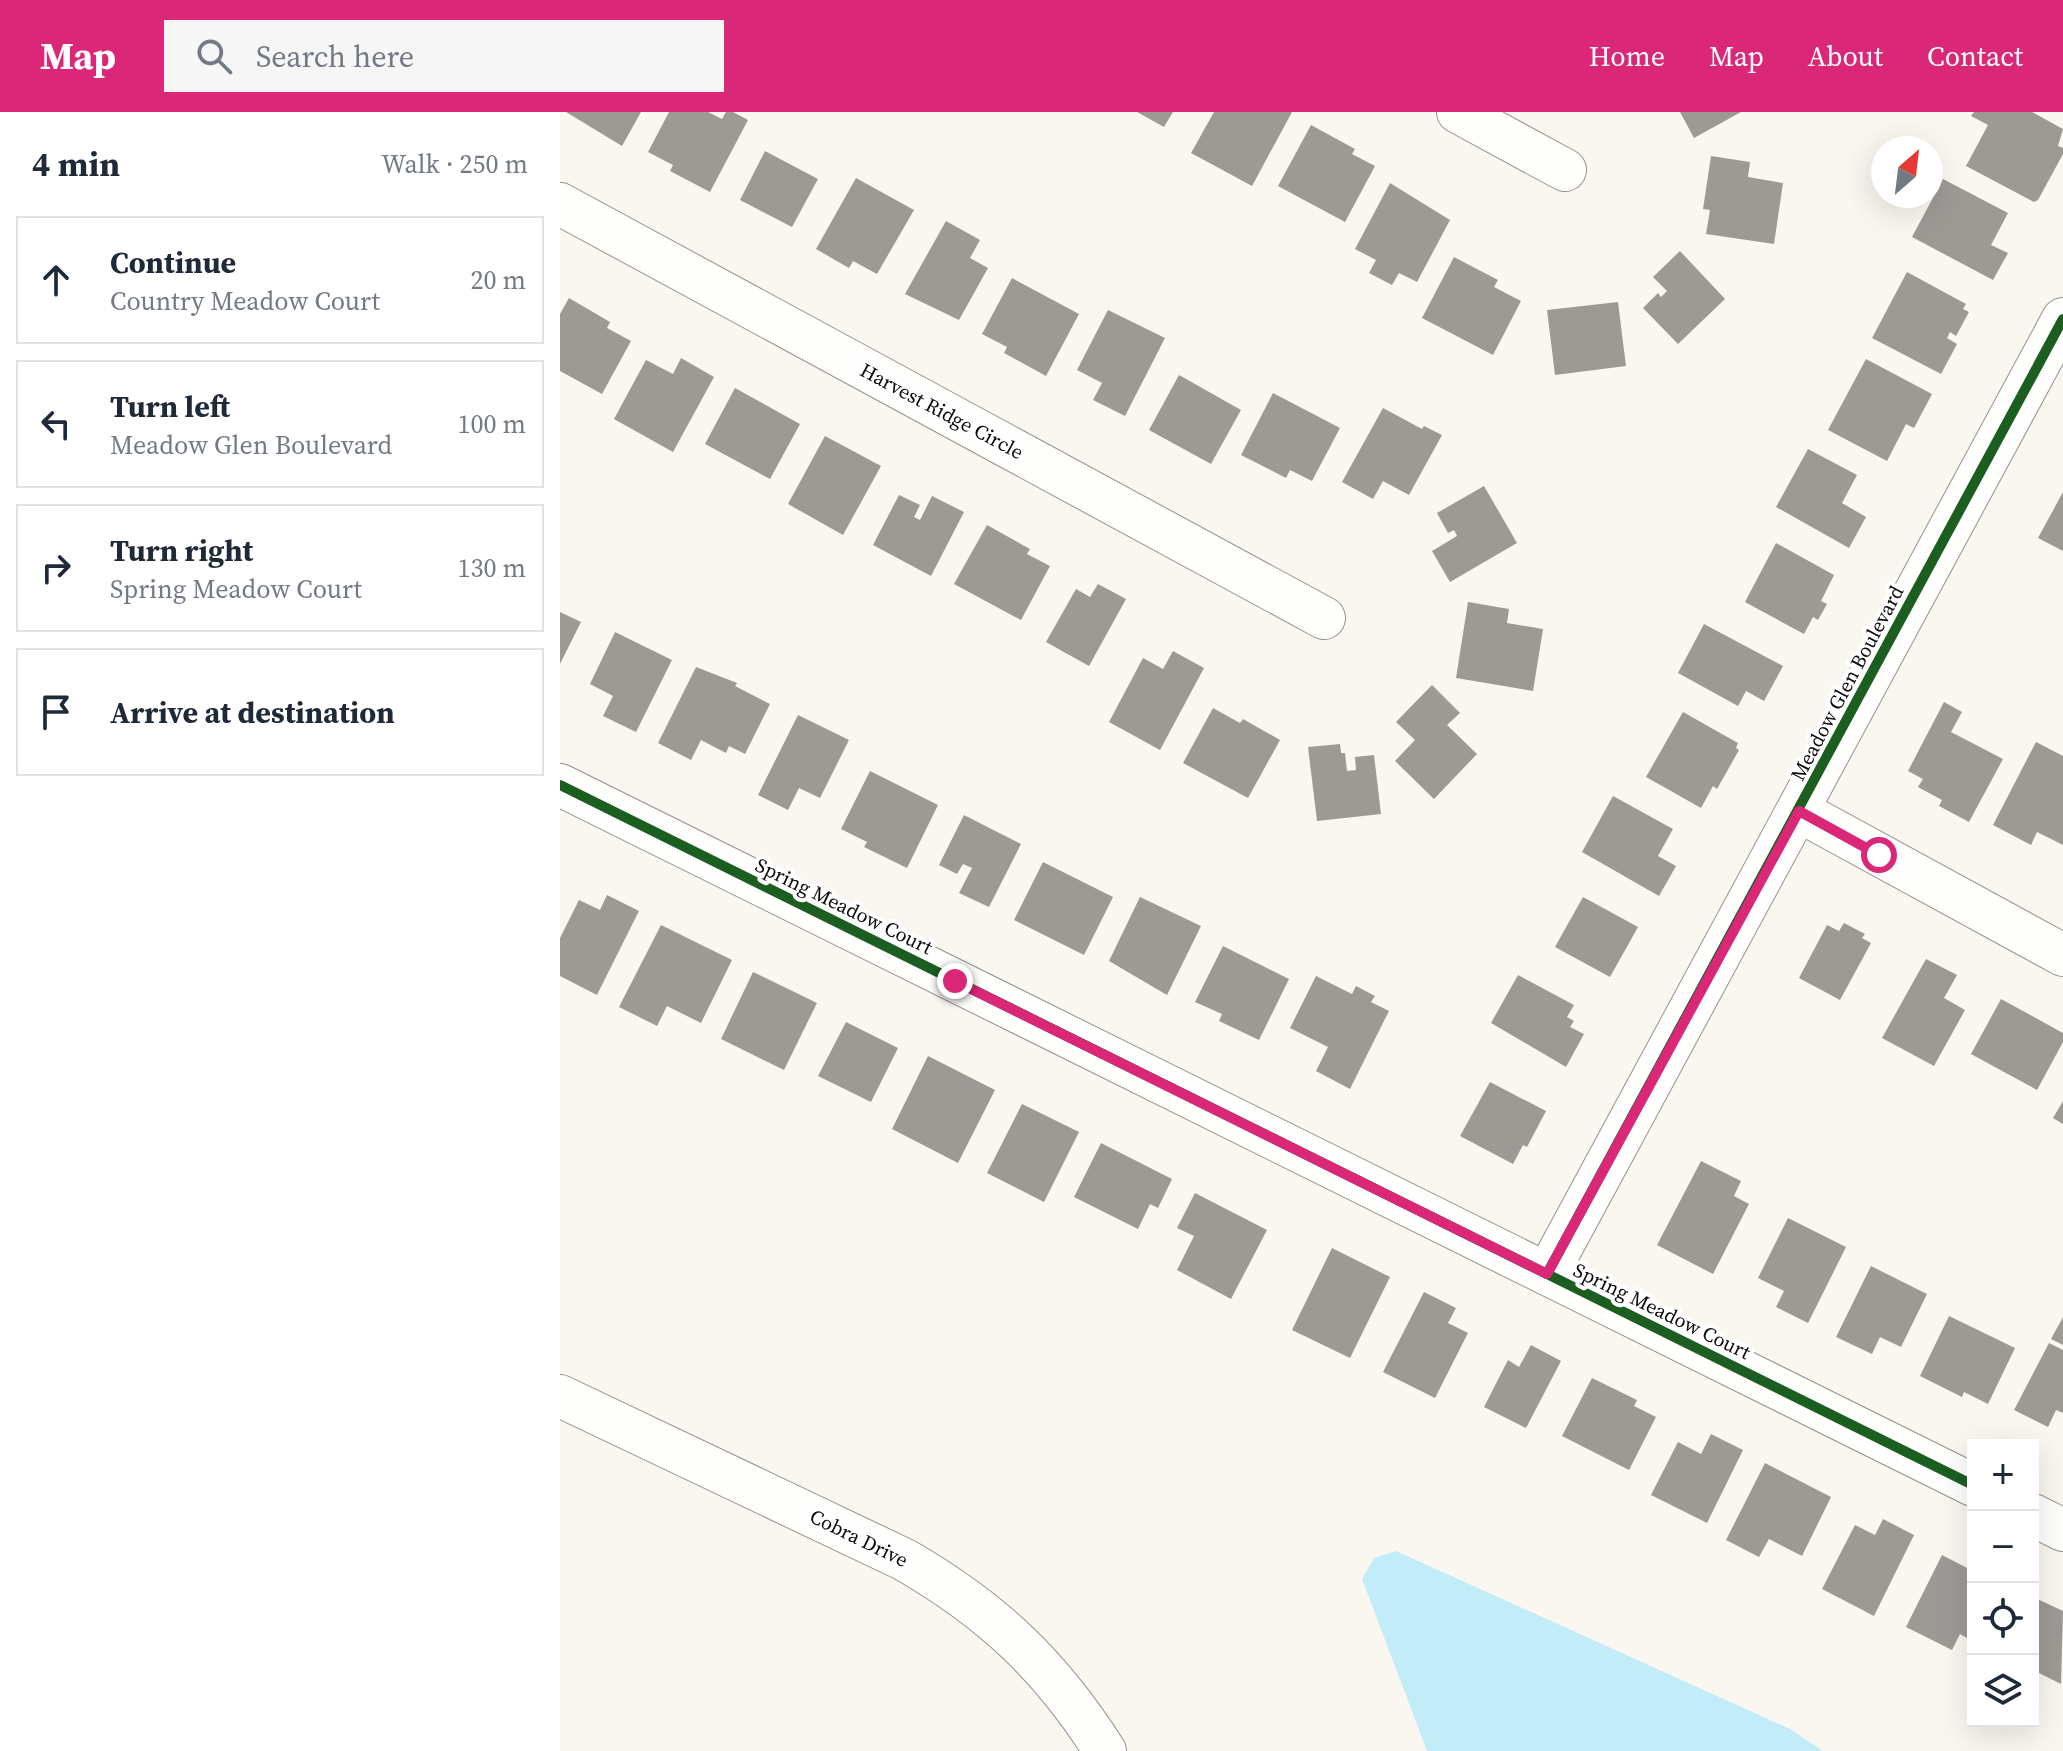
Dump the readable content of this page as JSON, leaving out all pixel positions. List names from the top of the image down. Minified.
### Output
{"streets":{"street":["Harvest Ridge Circle","Meadow Glen Boulevard","Spring Meadow Court","Cobra Drive"]},"crossings":[["Meadow Glen Boulevard","Spring Meadow Court"]],"north":"top right","page":{"header":"Map","search":"Search here","nav":["Home","Map","About","Contact"],"heading":["4 min","Walk · 250 m"],"list":[["Continue","Country Meadow Court","20 m"],["Turn left","Meadow Glen Boulevard","100 m"],["Turn right","Spring Meadow Court","130 m"],"Arrive at destination"],"map_buttons":["+","−"]}}
